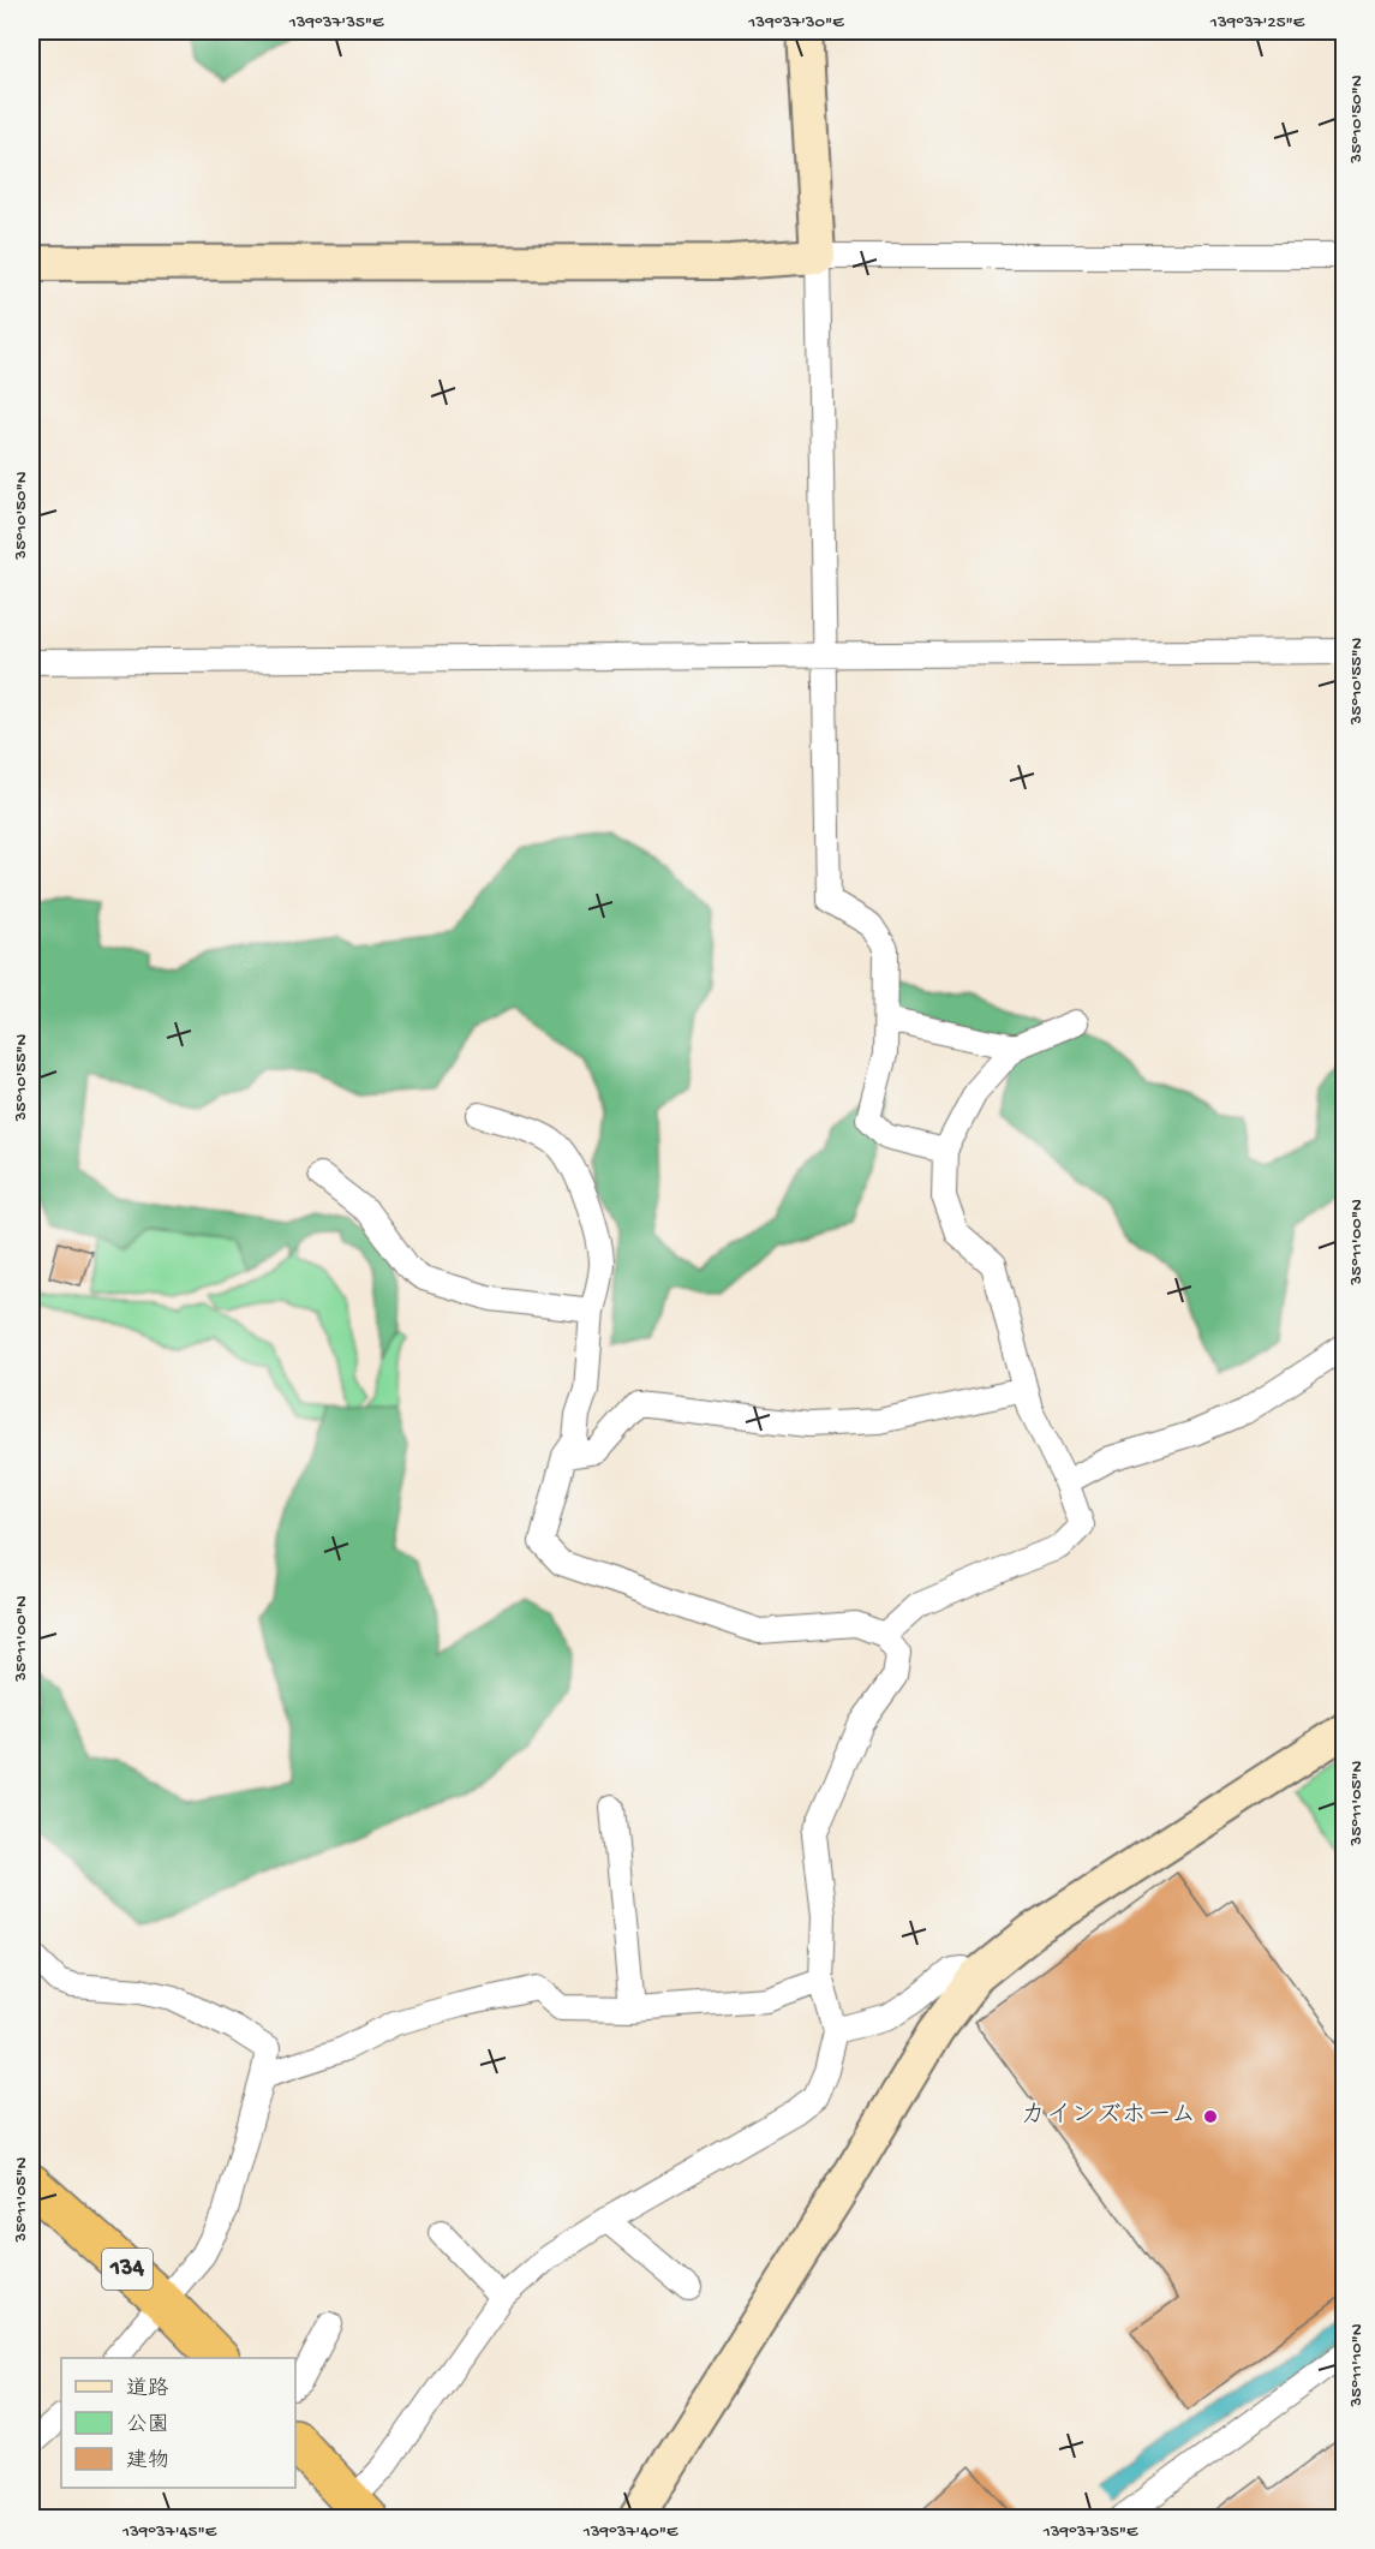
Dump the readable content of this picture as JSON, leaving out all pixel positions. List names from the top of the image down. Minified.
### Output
{"streets":{"highway":["134"]},"places":["カインズホーム"],"legend":["道路","公園","建物"],"coordinates":["139°37'35\"E","139°37'30\"E","139°37'25\"E","35°10'50\"N","35°10'55\"N","35°11'00\"N","35°11'05\"N","35°11'10\"N","139°37'45\"E","139°37'40\"E"]}
